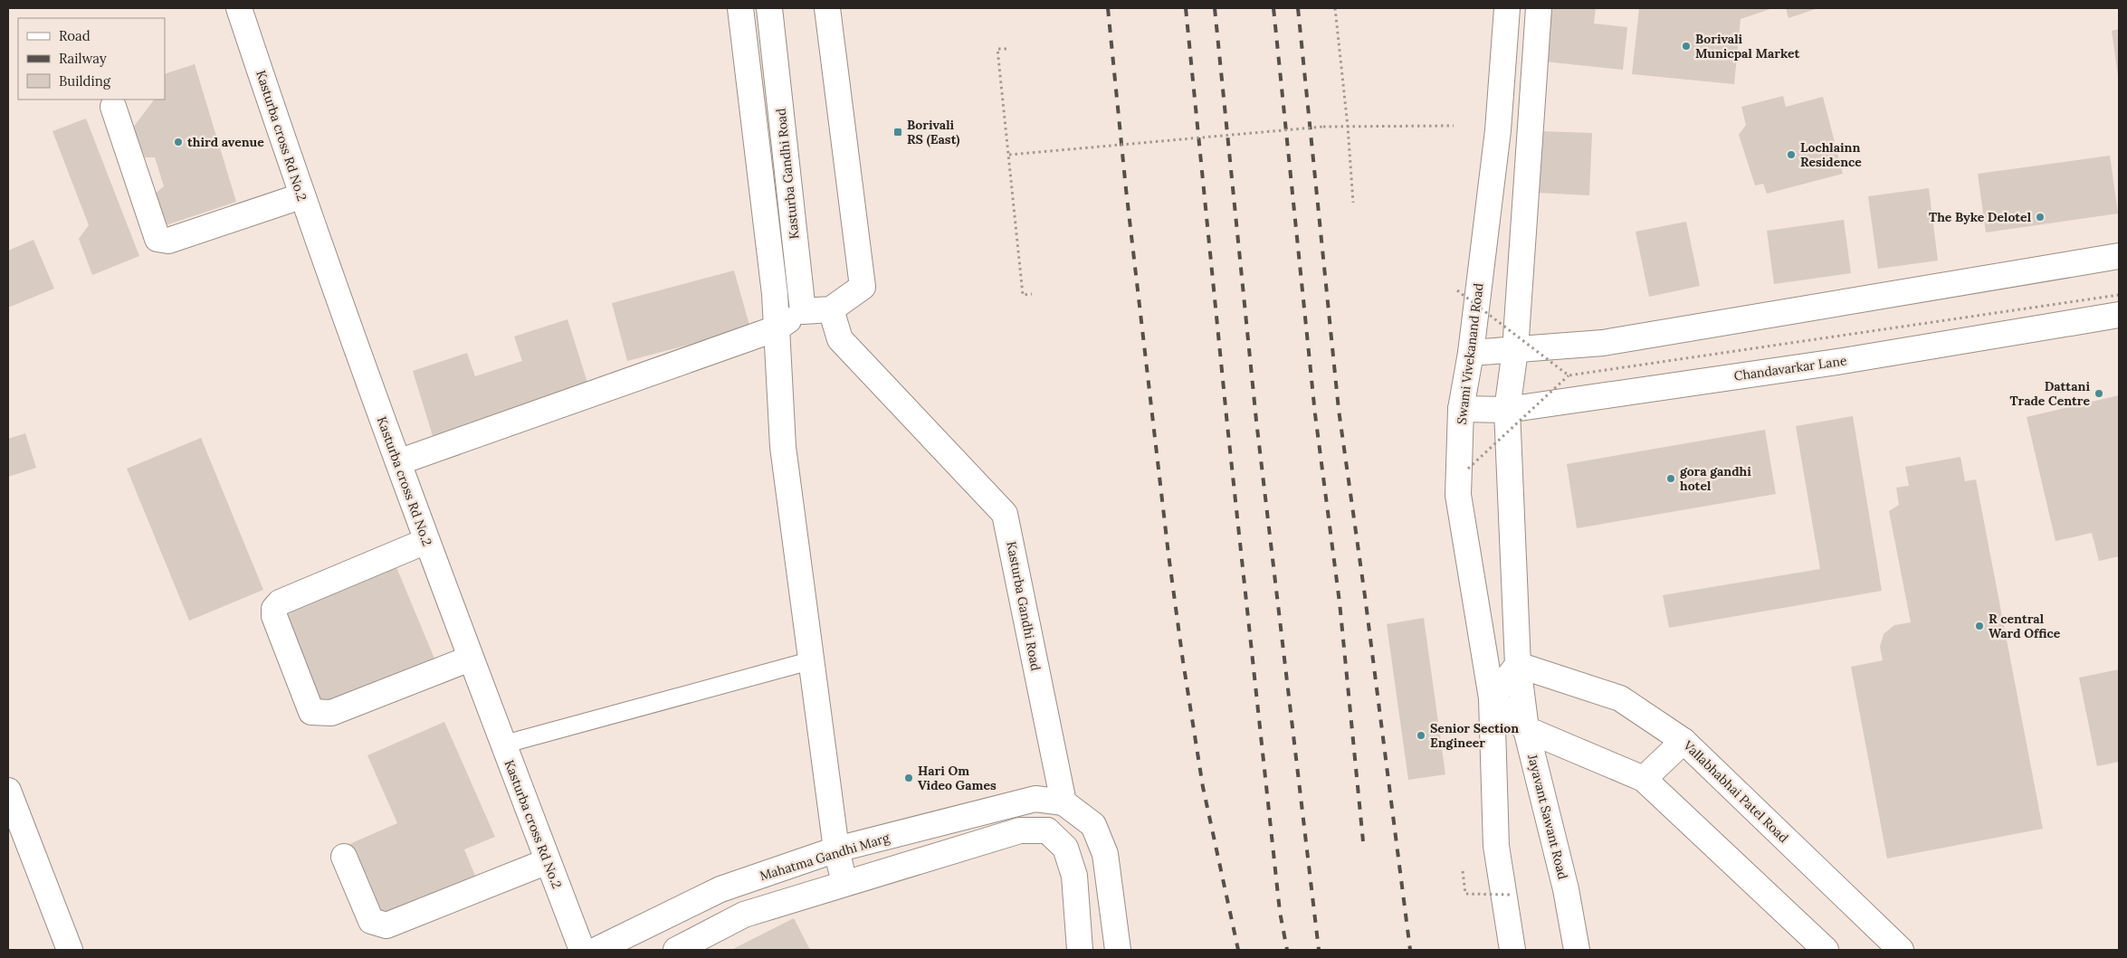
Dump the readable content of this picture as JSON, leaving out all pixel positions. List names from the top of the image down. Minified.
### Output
{"streets":{"street":["Kasturba cross Rd No.2","Kasturba Gandhi Road","Swami Vivekanand Road","Chandavarkar Lane","Vallabhabhai Patel Road","Jayavant Sawant Road","Mahatma Gandhi Marg"]},"crossings":[["Kasturba Gandhi Road","Mahatma Gandhi Marg"],["Swami Vivekanand Road","Chandavarkar Lane"],["Vallabhabhai Patel Road","Jayavant Sawant Road"]],"places":{"other":["Borivali Municpal Market","third avenue","Lochlainn Residence","The Byke Delotel","Dattani Trade Centre","gora gandhi hotel","R central Ward Office","Senior Section Engineer","Hari Om Video Games"],"transit":["Borivali RS (East)"]},"legend":["Road","Railway","Building"]}
